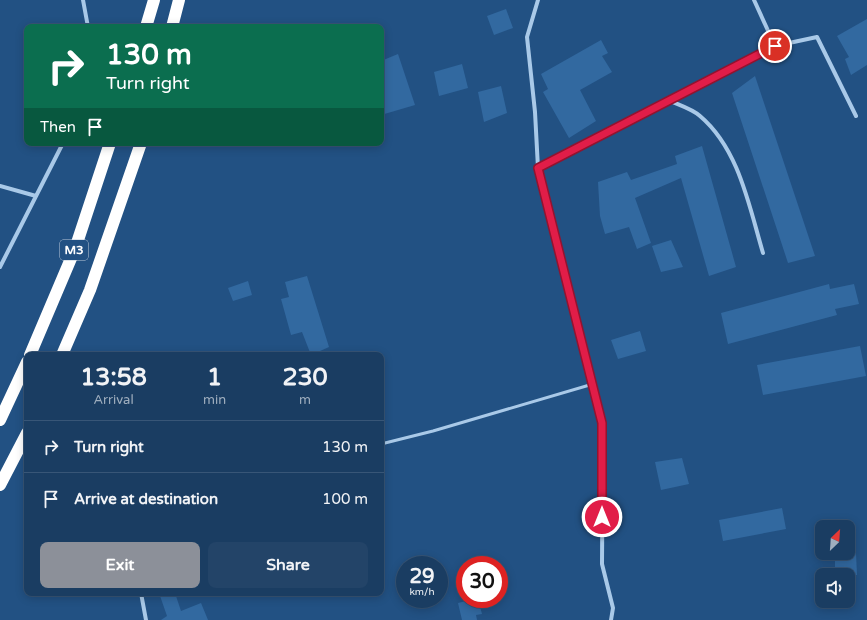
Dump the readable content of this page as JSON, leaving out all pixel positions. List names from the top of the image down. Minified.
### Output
{"streets":{"highway":["M3"]},"north":"top right","page":{"turn":["130 m","Turn right"],"then":"Then","eta":["13:58","Arrival","1","min","230","m"],"list":[{"name":"Turn right","value":"130 m"},{"name":"Arrive at destination","value":"100 m"}],"buttons":["Exit","Share"],"speed":"29 km/h","limit":"30"}}
